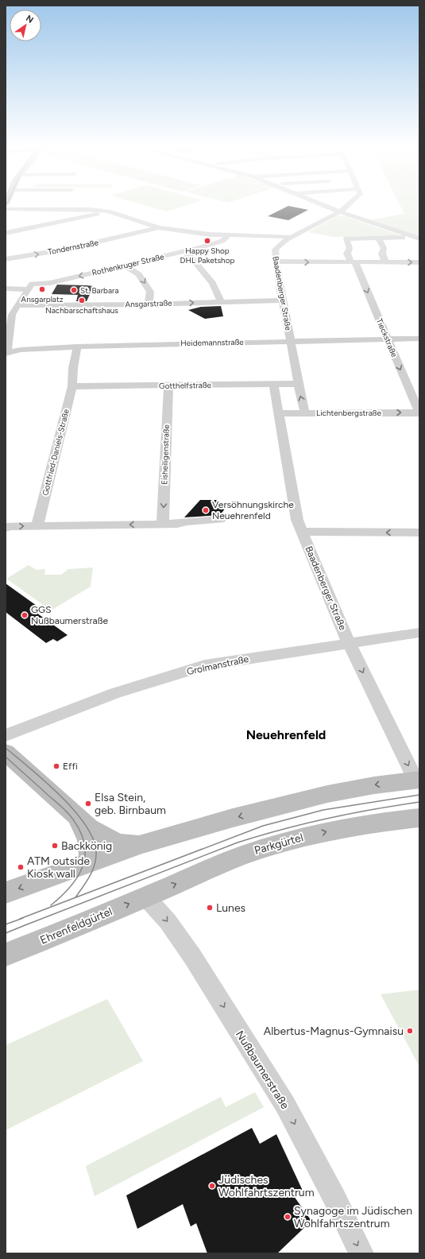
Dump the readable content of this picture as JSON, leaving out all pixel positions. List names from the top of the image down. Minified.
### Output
{"streets":{"street":["Tondernstraße","Rothenkruger Straße","Baadenberger Straße","Ansgarstraße","Tieckstraße","Heidemannstraße","Gotthelfstraße","Lichtenbergstraße","Gottfried-Daniels-Straße","Eisheiligenstraße","Grolmanstraße","Parkgürtel","Ehrenfeldgürtel","Nußbaumerstraße"]},"crossings":[["Baadenberger Straße","Ansgarstraße"],["Baadenberger Straße","Heidemannstraße"],["Baadenberger Straße","Gotthelfstraße"],["Baadenberger Straße","Lichtenbergstraße"],["Baadenberger Straße","Grolmanstraße"],["Tieckstraße","Heidemannstraße"],["Tieckstraße","Lichtenbergstraße"],["Heidemannstraße","Gottfried-Daniels-Straße"],["Gotthelfstraße","Gottfried-Daniels-Straße"],["Gotthelfstraße","Eisheiligenstraße"],["Parkgürtel","Ehrenfeldgürtel"],["Parkgürtel","Nußbaumerstraße"],["Ehrenfeldgürtel","Nußbaumerstraße"]],"one_way":["Tieckstraße","Eisheiligenstraße","Nußbaumerstraße"],"districts":["Neuehrenfeld"],"places":["Happy Shop DHL Paketshop","Ansgarplatz","St. Barbara","Nachbarschaftshaus","Versöhnungskirche Neuehrenfeld","GGS Nußbaumerstraße","Effi","Elsa Stein, geb. Birnbaum","Backkönig","ATM outside Kiosk wall","Lunes","Albertus-Magnus-Gymnaisu","Jüdisches Wohlfahrtszentrum","Synagoge im Jüdischen Wohlfahrtszentrum"],"north":"top right"}
